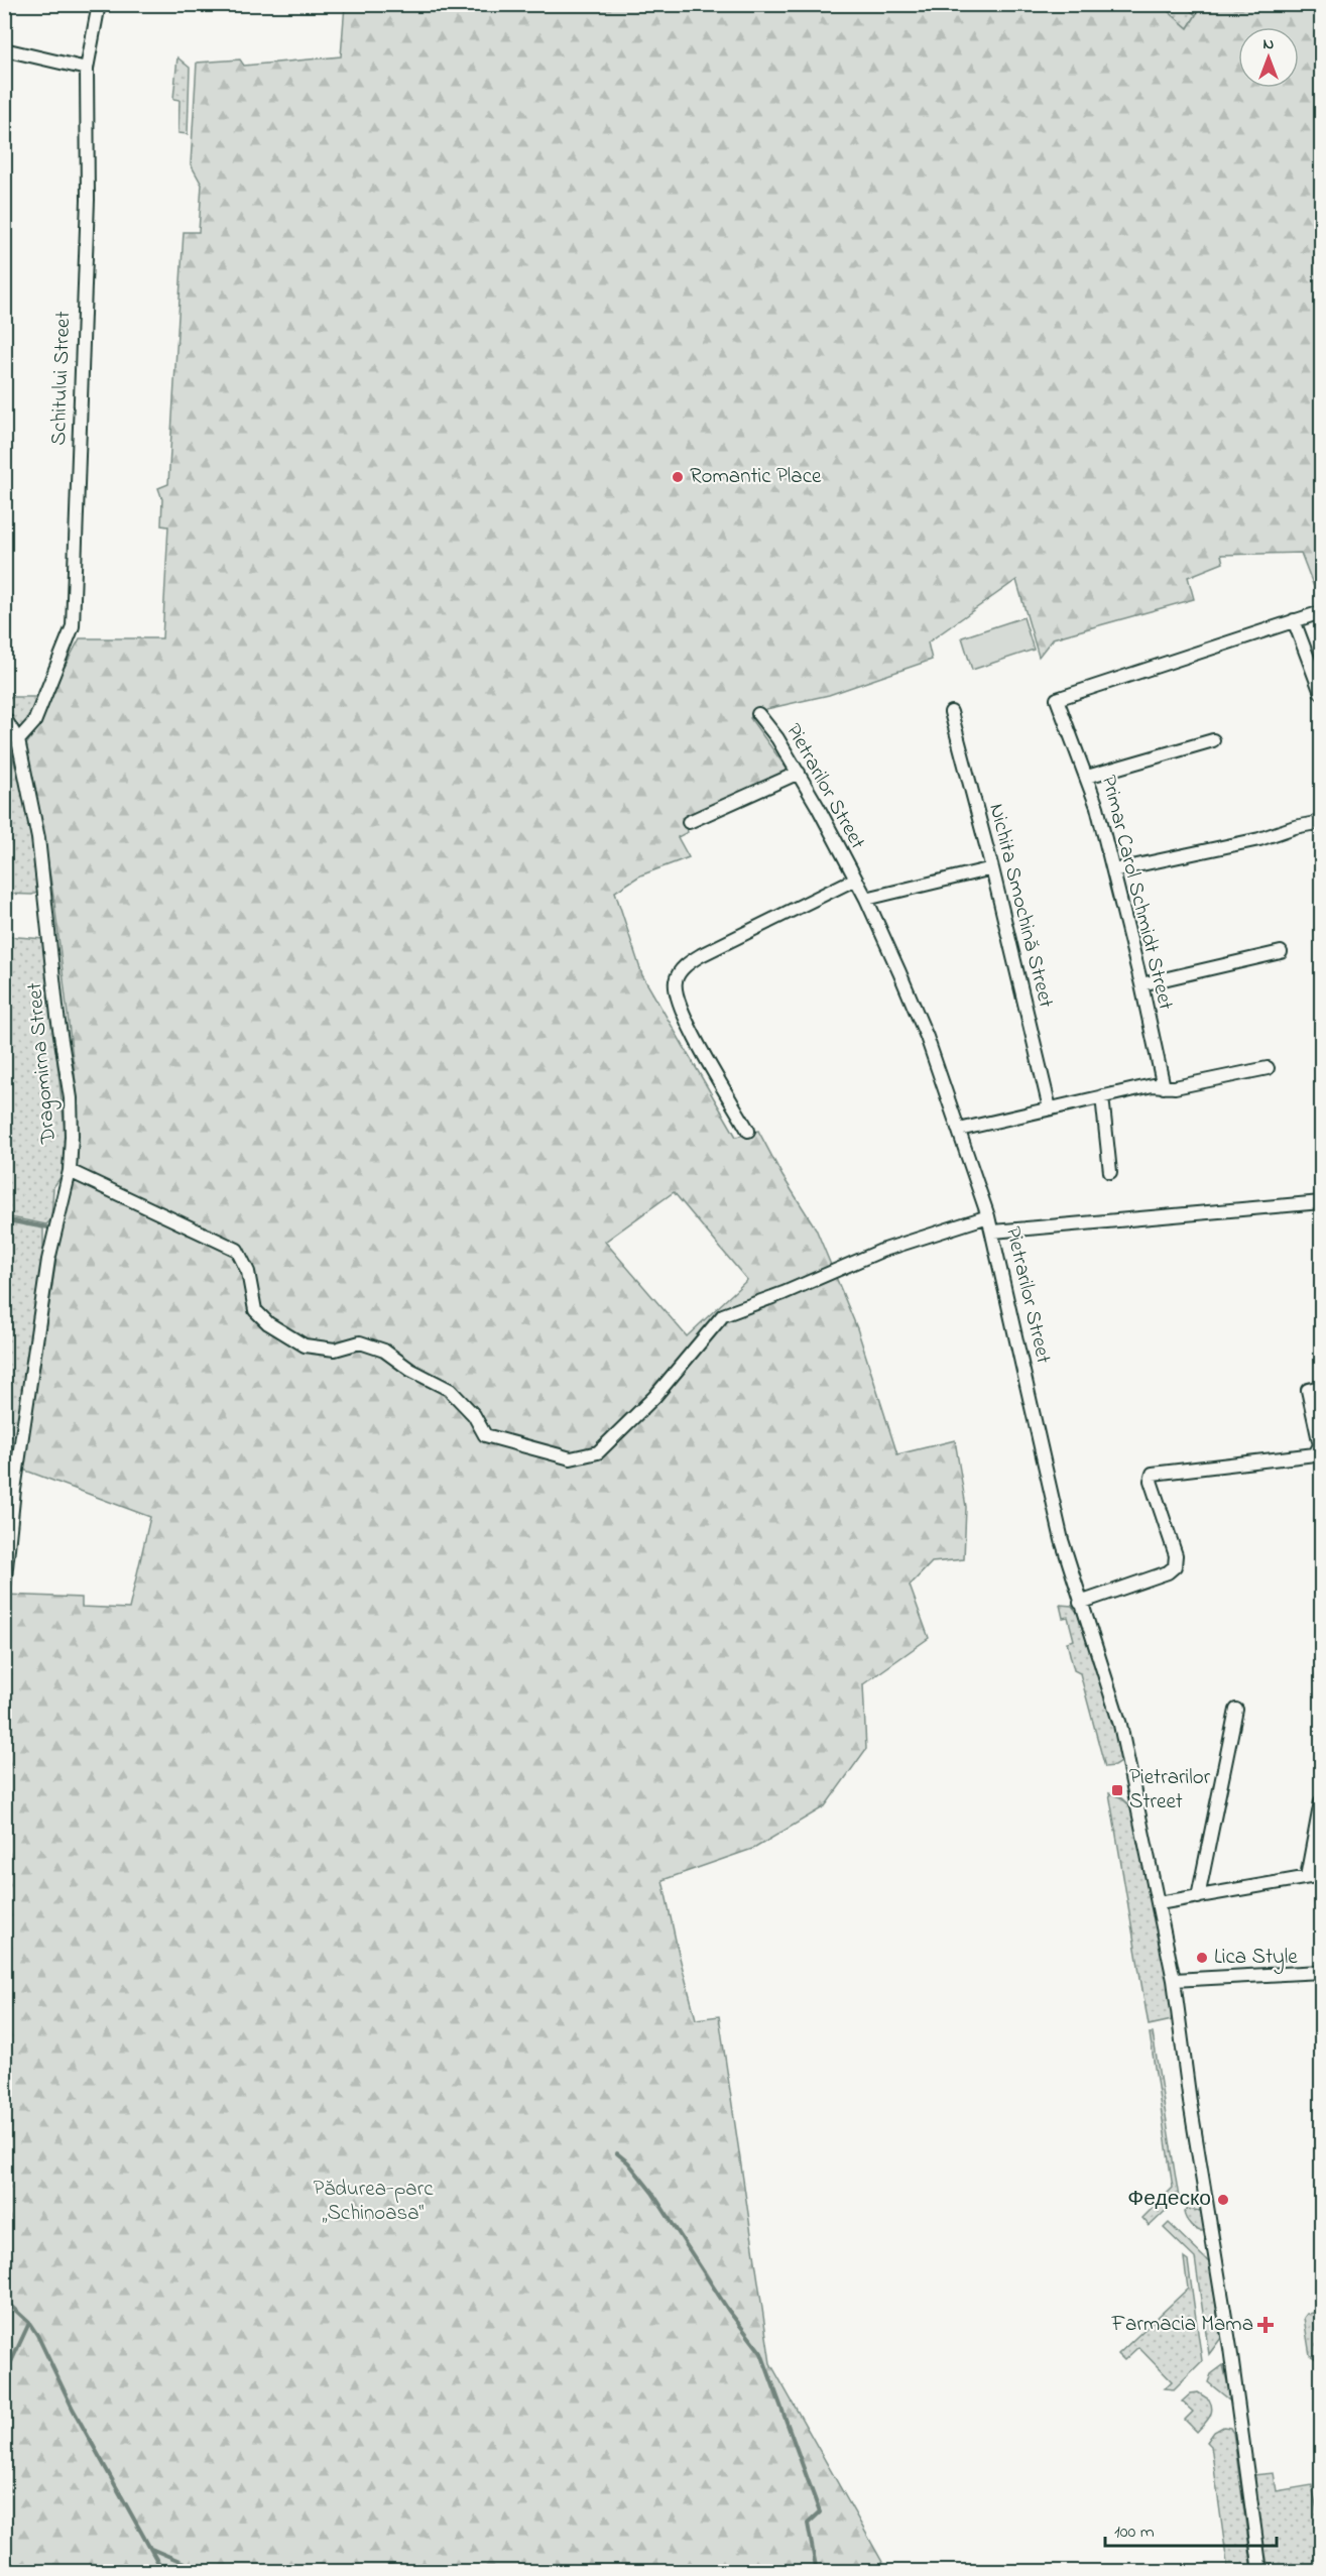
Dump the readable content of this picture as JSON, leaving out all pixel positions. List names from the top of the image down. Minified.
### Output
{"streets":{"street":["Schitului Street","Pietrarilor Street","Primar Carol Schmidt Street","Nichita Smochină Street","Dragomirna Street"]},"crossings":[["Schitului Street","Dragomirna Street"]],"parks":["Pădurea-parc „Schinoasa“"],"places":{"other":["Romantic Place","Lica Style","Федеско"],"transit":["Pietrarilor Street"],"health":["Farmacia Mama"]},"scale_bar":"100 m","north":"top"}
